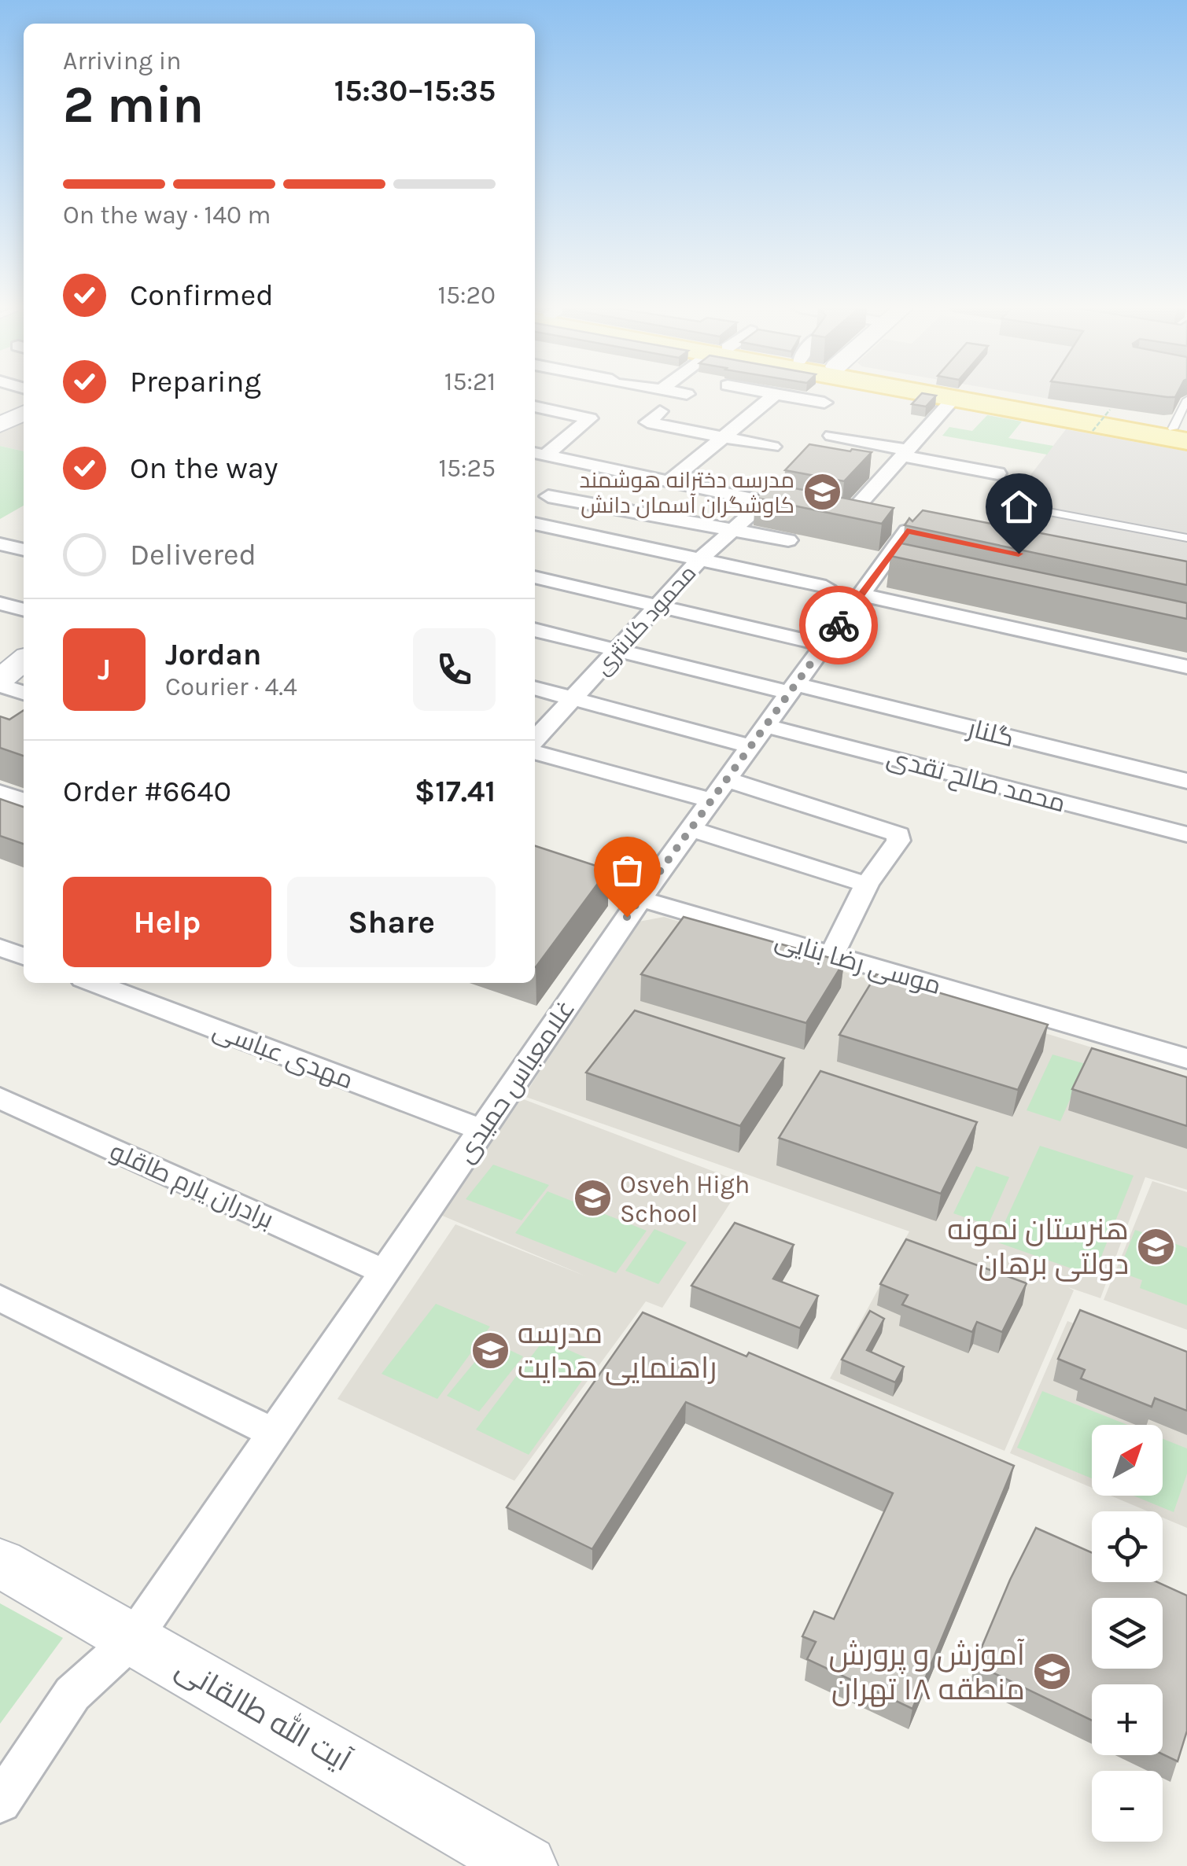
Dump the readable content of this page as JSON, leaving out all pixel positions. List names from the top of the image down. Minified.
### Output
{"streets":{"main road":["آیت الله طالقانی"],"street":["محمود کلانتری","گلنار","محمد صالح نقدی","موسی رضا بنایی","مهدی عباسی","غلامعباس حمیدی","برادران یارم طاقلو"]},"crossings":[["محمود کلانتری","گلنار"],["گلنار","غلامعباس حمیدی"],["محمد صالح نقدی","غلامعباس حمیدی"],["موسی رضا بنایی","غلامعباس حمیدی"],["مهدی عباسی","غلامعباس حمیدی"],["غلامعباس حمیدی","برادران یارم طاقلو"],["غلامعباس حمیدی","آیت الله طالقانی"]],"places":{"school or university":["مدرسه دخترانه هوشمند کاوشگران آسمان دانش","Osveh High School","هنرستان نمونه دولتی برهان","مدرسه راهنمایی هدایت","آموزش و پرورش منطقه ۱۸ تهران"]},"north":"top right","page":{"heading":["2 min","Arriving in","15:30–15:35"],"panel":["Jordan","Courier · 4.4","Order #6640","$17.41"],"bar":"On the way · 140 m","list":[["Confirmed","15:20"],["Preparing","15:21"],["On the way","15:25"],"Delivered"],"round":"J","buttons":["Help","Share"],"map_buttons":["+","−"]}}
